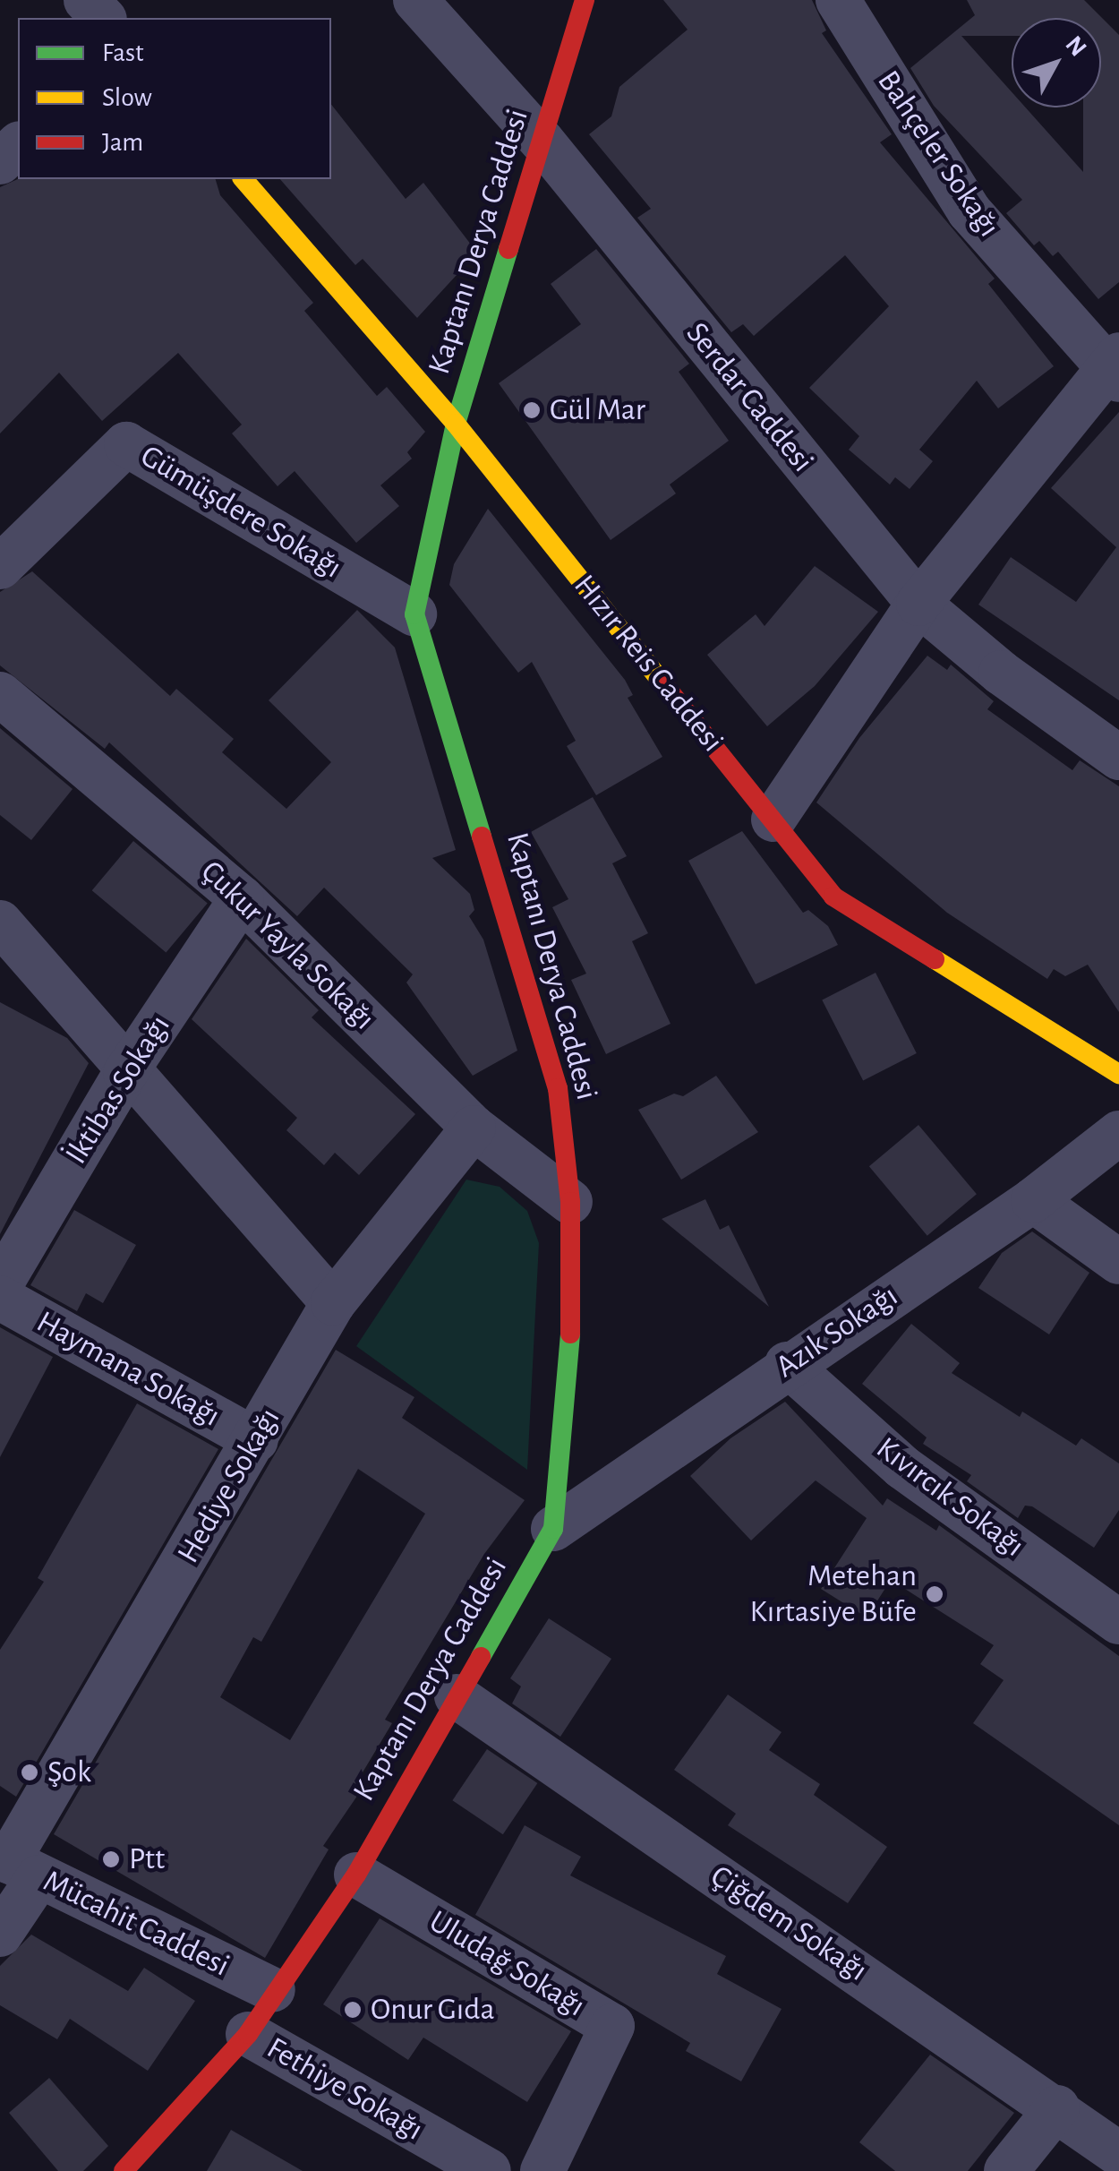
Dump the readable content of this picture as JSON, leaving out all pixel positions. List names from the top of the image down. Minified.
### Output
{"streets":{"street":["Bahçeler Sokağı","Kaptanı Derya Caddesi","Serdar Caddesi","Gümüşdere Sokağı","Hızır Reis Caddesi","Çukur Yayla Sokağı","İktibas Sokağı","Azık Sokağı","Haymana Sokağı","Hediye Sokağı","Kıvırcık Sokağı","Mücahit Caddesi","Çiğdem Sokağı","Uludağ Sokağı","Fethiye Sokağı"]},"crossings":[["Kaptanı Derya Caddesi","Serdar Caddesi"],["Kaptanı Derya Caddesi","Gümüşdere Sokağı"],["Kaptanı Derya Caddesi","Hızır Reis Caddesi"],["Kaptanı Derya Caddesi","Çukur Yayla Sokağı"],["Kaptanı Derya Caddesi","Azık Sokağı"],["Kaptanı Derya Caddesi","Mücahit Caddesi"],["Kaptanı Derya Caddesi","Çiğdem Sokağı"],["Kaptanı Derya Caddesi","Uludağ Sokağı"],["Kaptanı Derya Caddesi","Fethiye Sokağı"],["Çukur Yayla Sokağı","İktibas Sokağı"],["Çukur Yayla Sokağı","Hediye Sokağı"],["Azık Sokağı","Kıvırcık Sokağı"],["Haymana Sokağı","Hediye Sokağı"],["Hediye Sokağı","Mücahit Caddesi"]],"places":["Gül Mar","Metehan Kırtasiye Büfe","Şok","Ptt","Onur Gıda"],"legend":["Fast","Slow","Jam"],"north":"top right"}
